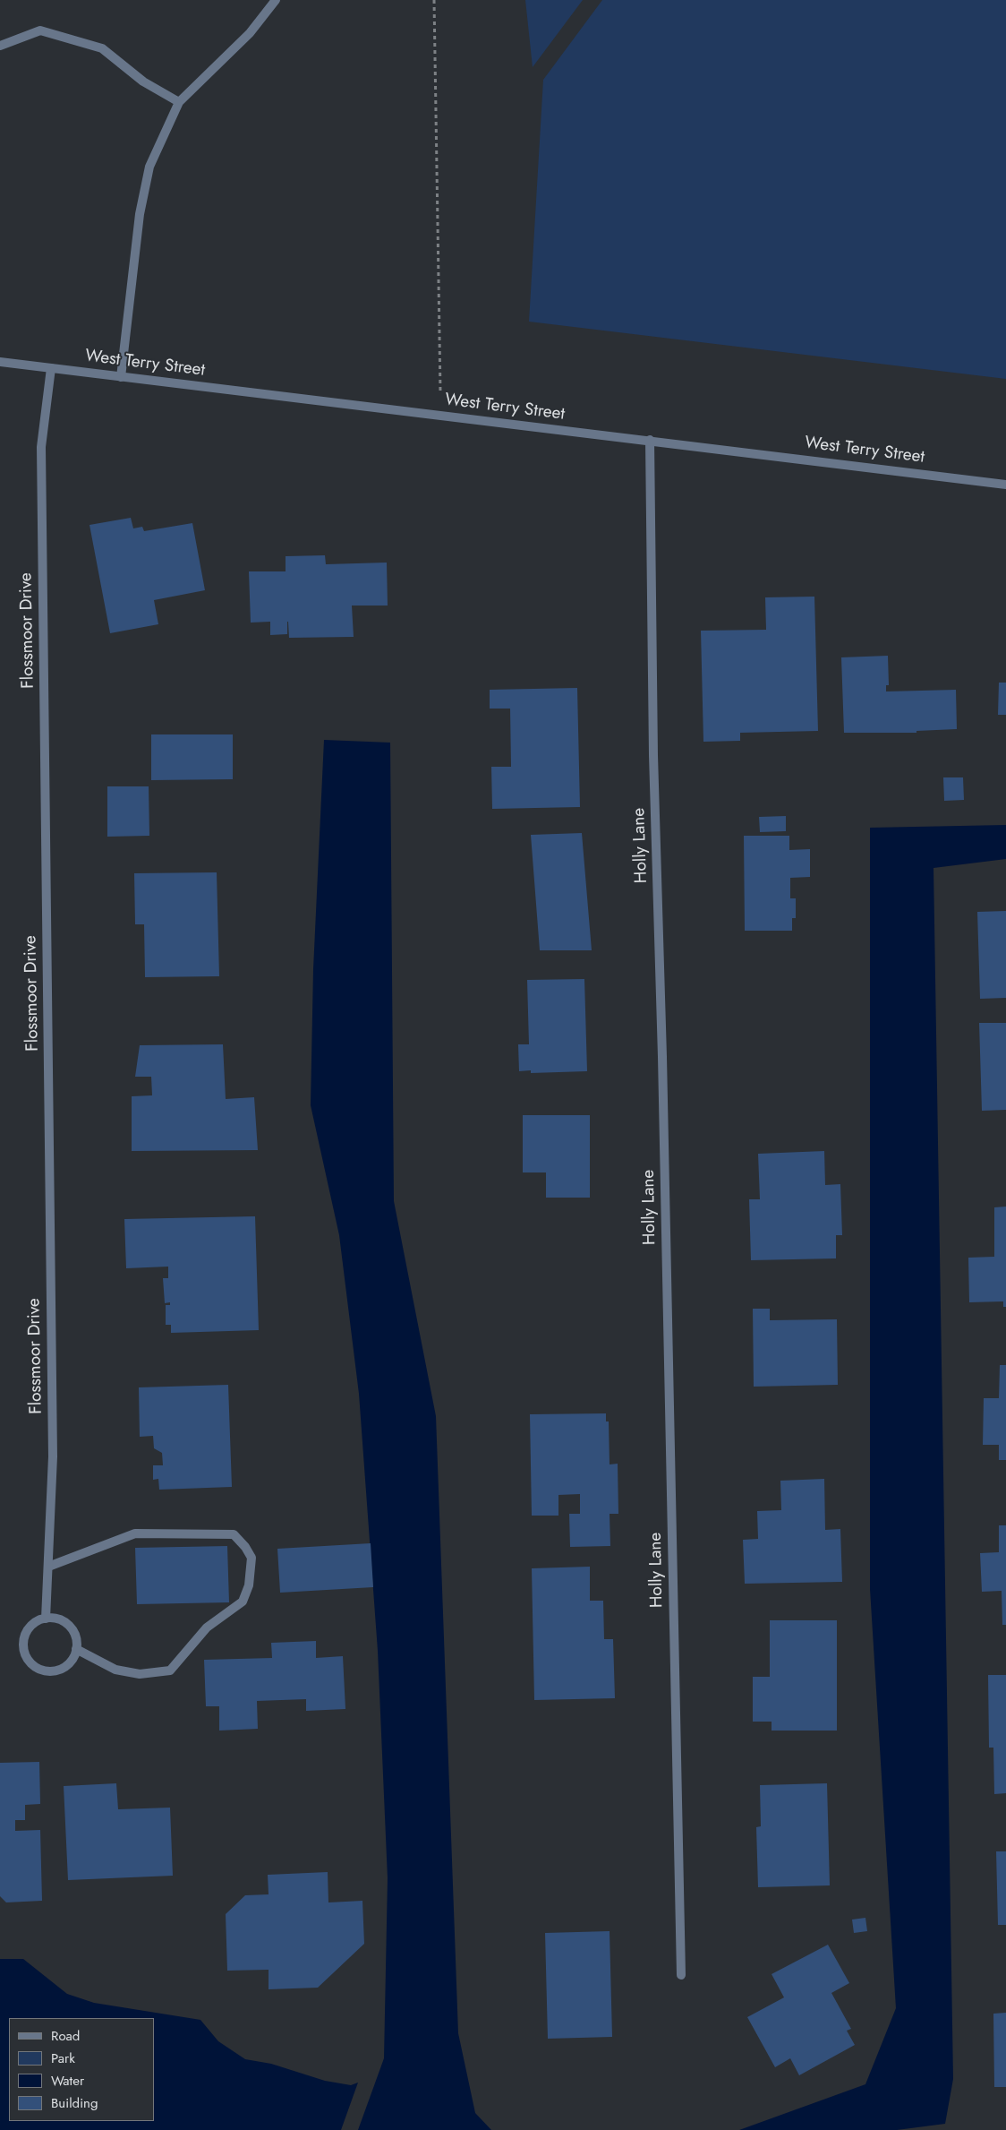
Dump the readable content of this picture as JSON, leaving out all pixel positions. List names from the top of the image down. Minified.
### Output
{"streets":{"street":["West Terry Street","Flossmoor Drive","Holly Lane"]},"crossings":[["West Terry Street","Flossmoor Drive"],["West Terry Street","Holly Lane"]],"legend":["Road","Park","Water","Building"]}
